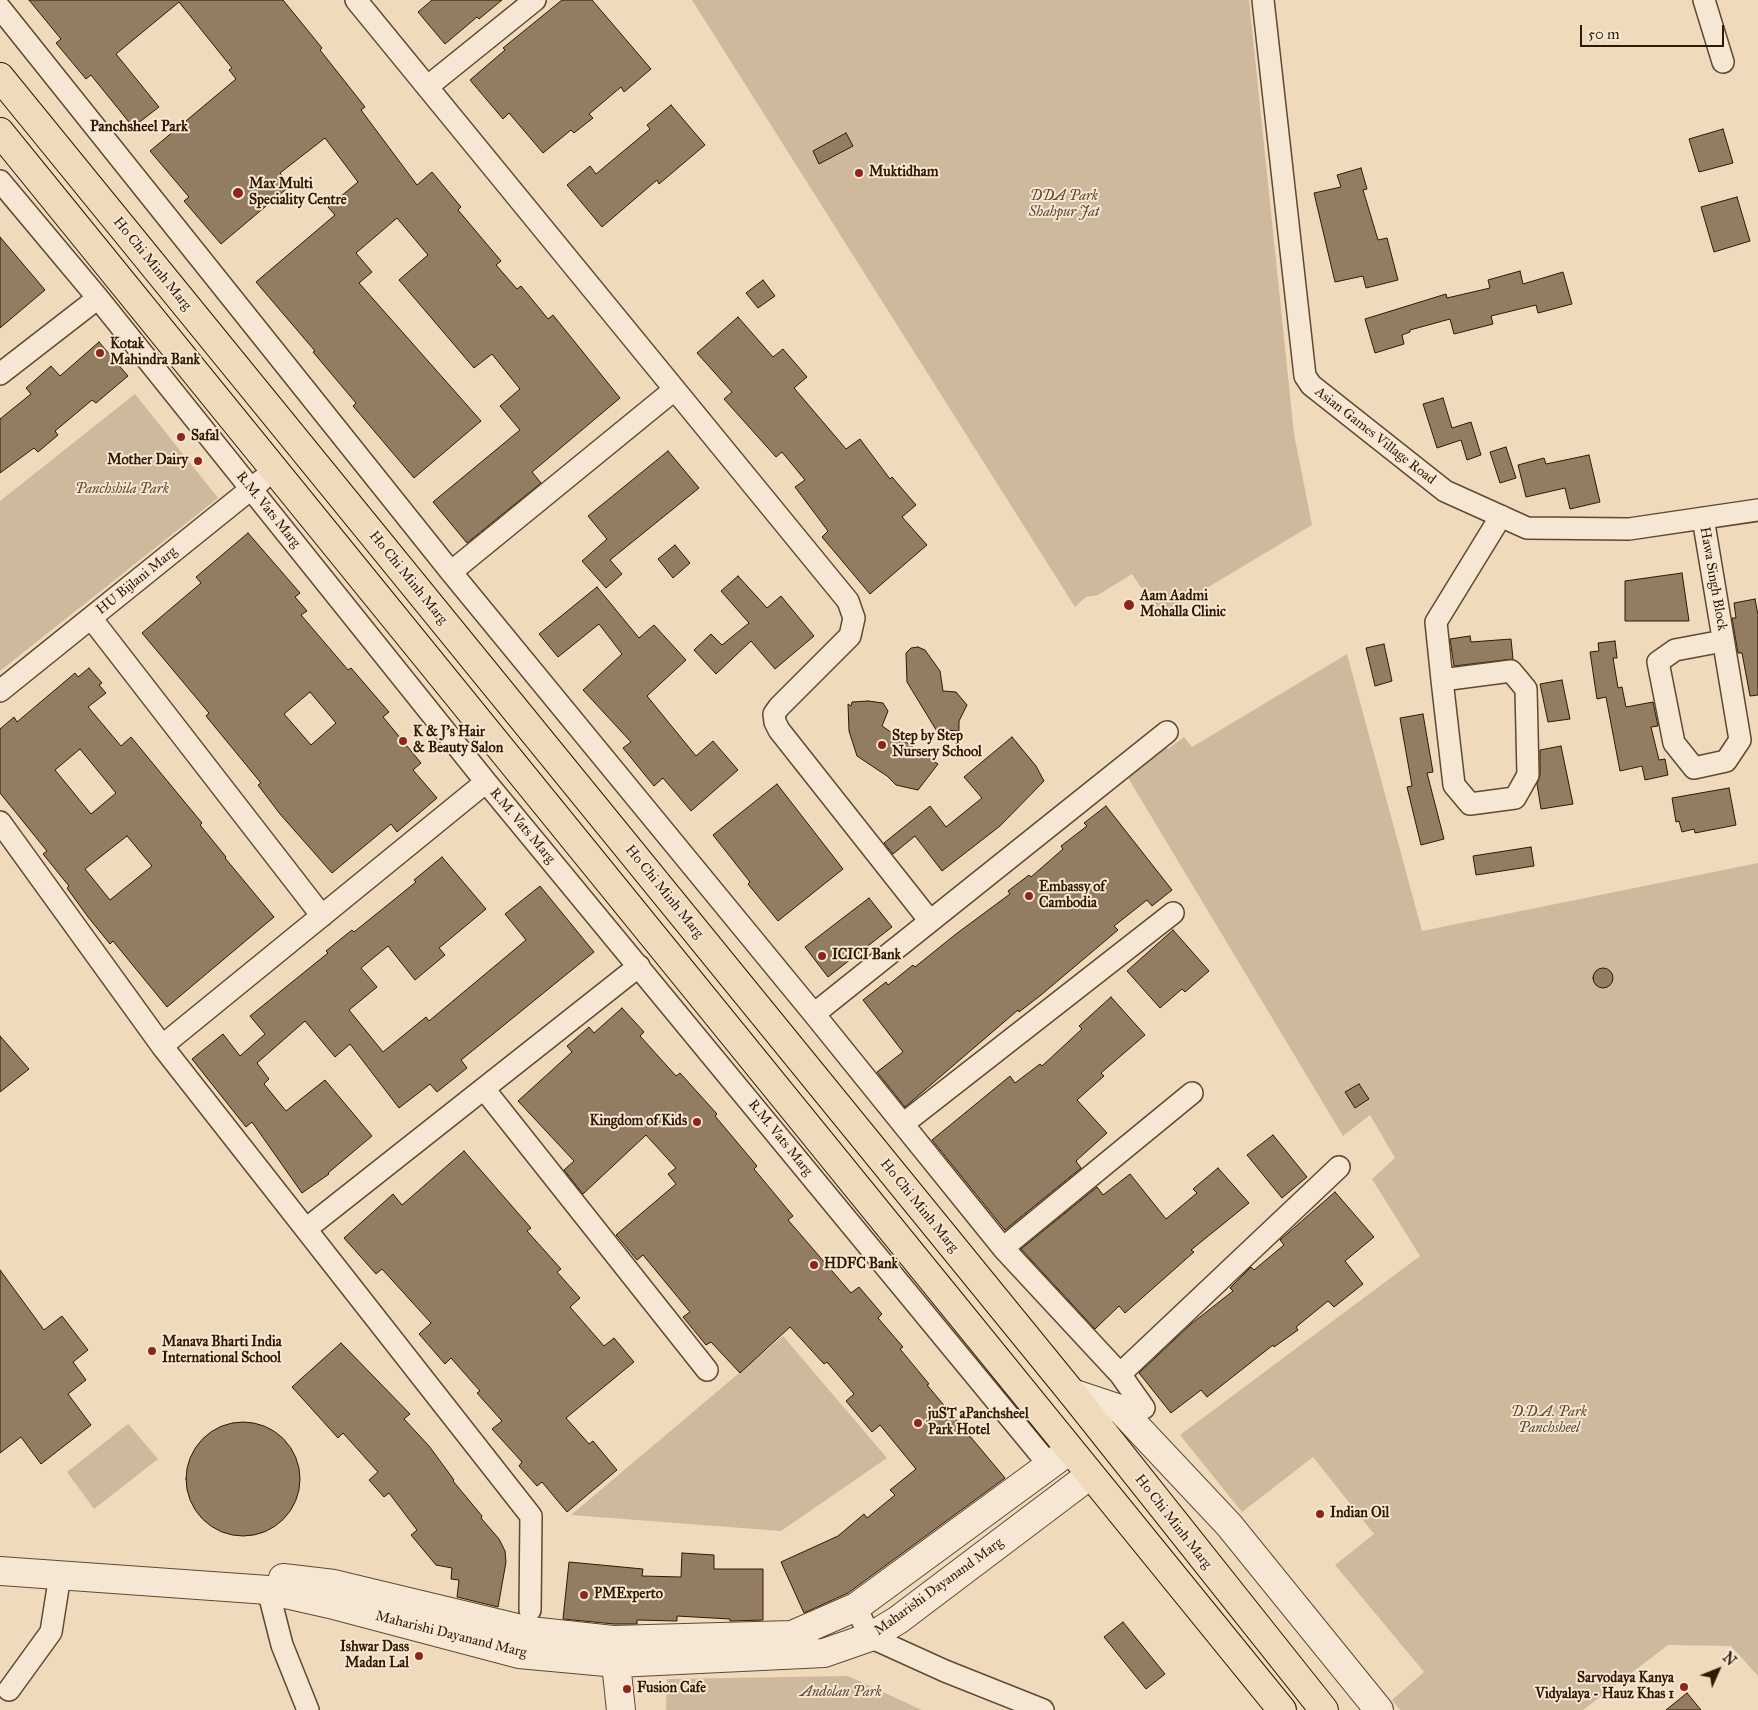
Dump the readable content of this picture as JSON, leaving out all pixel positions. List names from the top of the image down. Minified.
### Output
{"streets":{"main road":["Ho Chi Minh Marg"],"street":["Asian Games Village Road","R.M. Vats Marg","Hawa Singh Block","HU Bijlani Marg","Maharishi Dayanand Marg"]},"crossings":[["Asian Games Village Road","Hawa Singh Block"],["R.M. Vats Marg","HU Bijlani Marg"],["R.M. Vats Marg","Maharishi Dayanand Marg"]],"districts":["Panchsheel Park"],"parks":["DDA Park Shahpur Jat","Panchshila Park","D.D.A. Park Panchsheel","Andolan Park"],"places":["Muktidham","Max Multi Speciality Centre","Kotak Mahindra Bank","Safal","Mother Dairy","Aam Aadmi Mohalla Clinic","K & J's Hair & Beauty Salon","Step by Step Nursery School","Embassy of Cambodia","ICICI Bank","Kingdom of Kids","HDFC Bank","Manava Bharti India International School","juST aPanchsheel Park Hotel","Indian Oil","PMExperto","Ishwar Dass Madan Lal","Sarvodaya Kanya Vidyalaya - Hauz Khas 1","Fusion Cafe"],"scale_bar":"50 m","north":"top right"}
